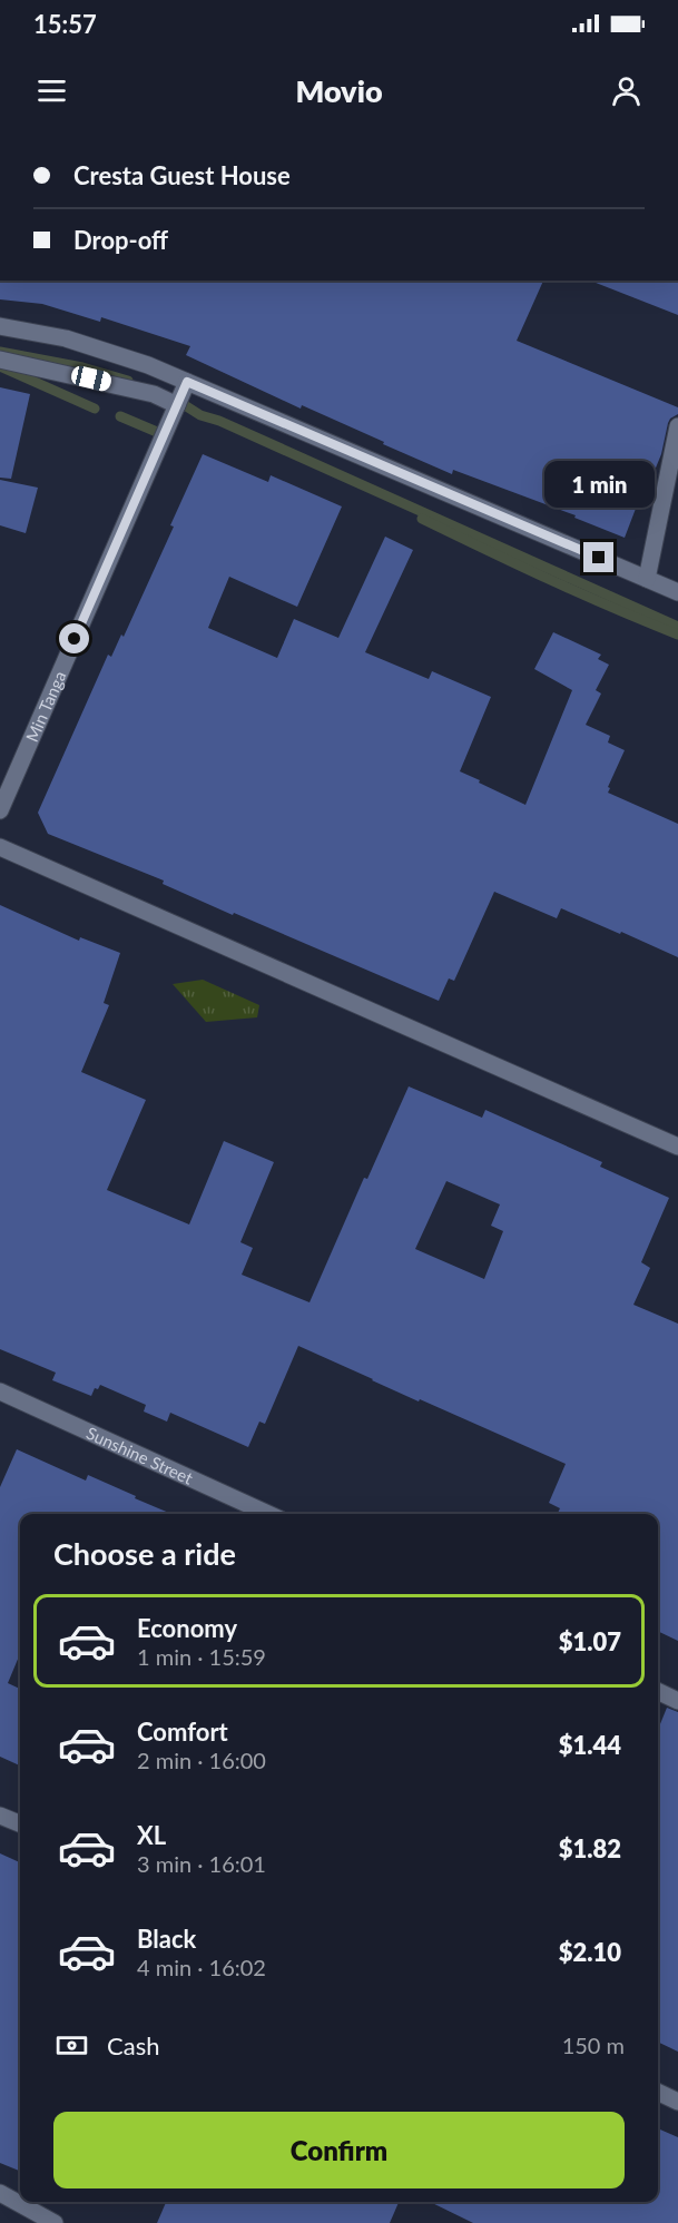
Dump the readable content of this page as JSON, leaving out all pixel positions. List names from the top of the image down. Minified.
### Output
{"streets":{"street":["Min Tanga","Sunshine Street"]},"page":{"status":"15:57","header":"Movio","banner":["Cresta Guest House","Drop-off"],"bubble":"1 min","heading":"Choose a ride","list":[{"name":"Economy","note":"1 min · 15:59","value":"$1.07"},{"name":"Comfort","note":"2 min · 16:00","value":"$1.44"},{"name":"XL","note":"3 min · 16:01","value":"$1.82"},{"name":"Black","note":"4 min · 16:02","value":"$2.10"}],"pay":["Cash","150 m"],"buttons":"Confirm"}}
